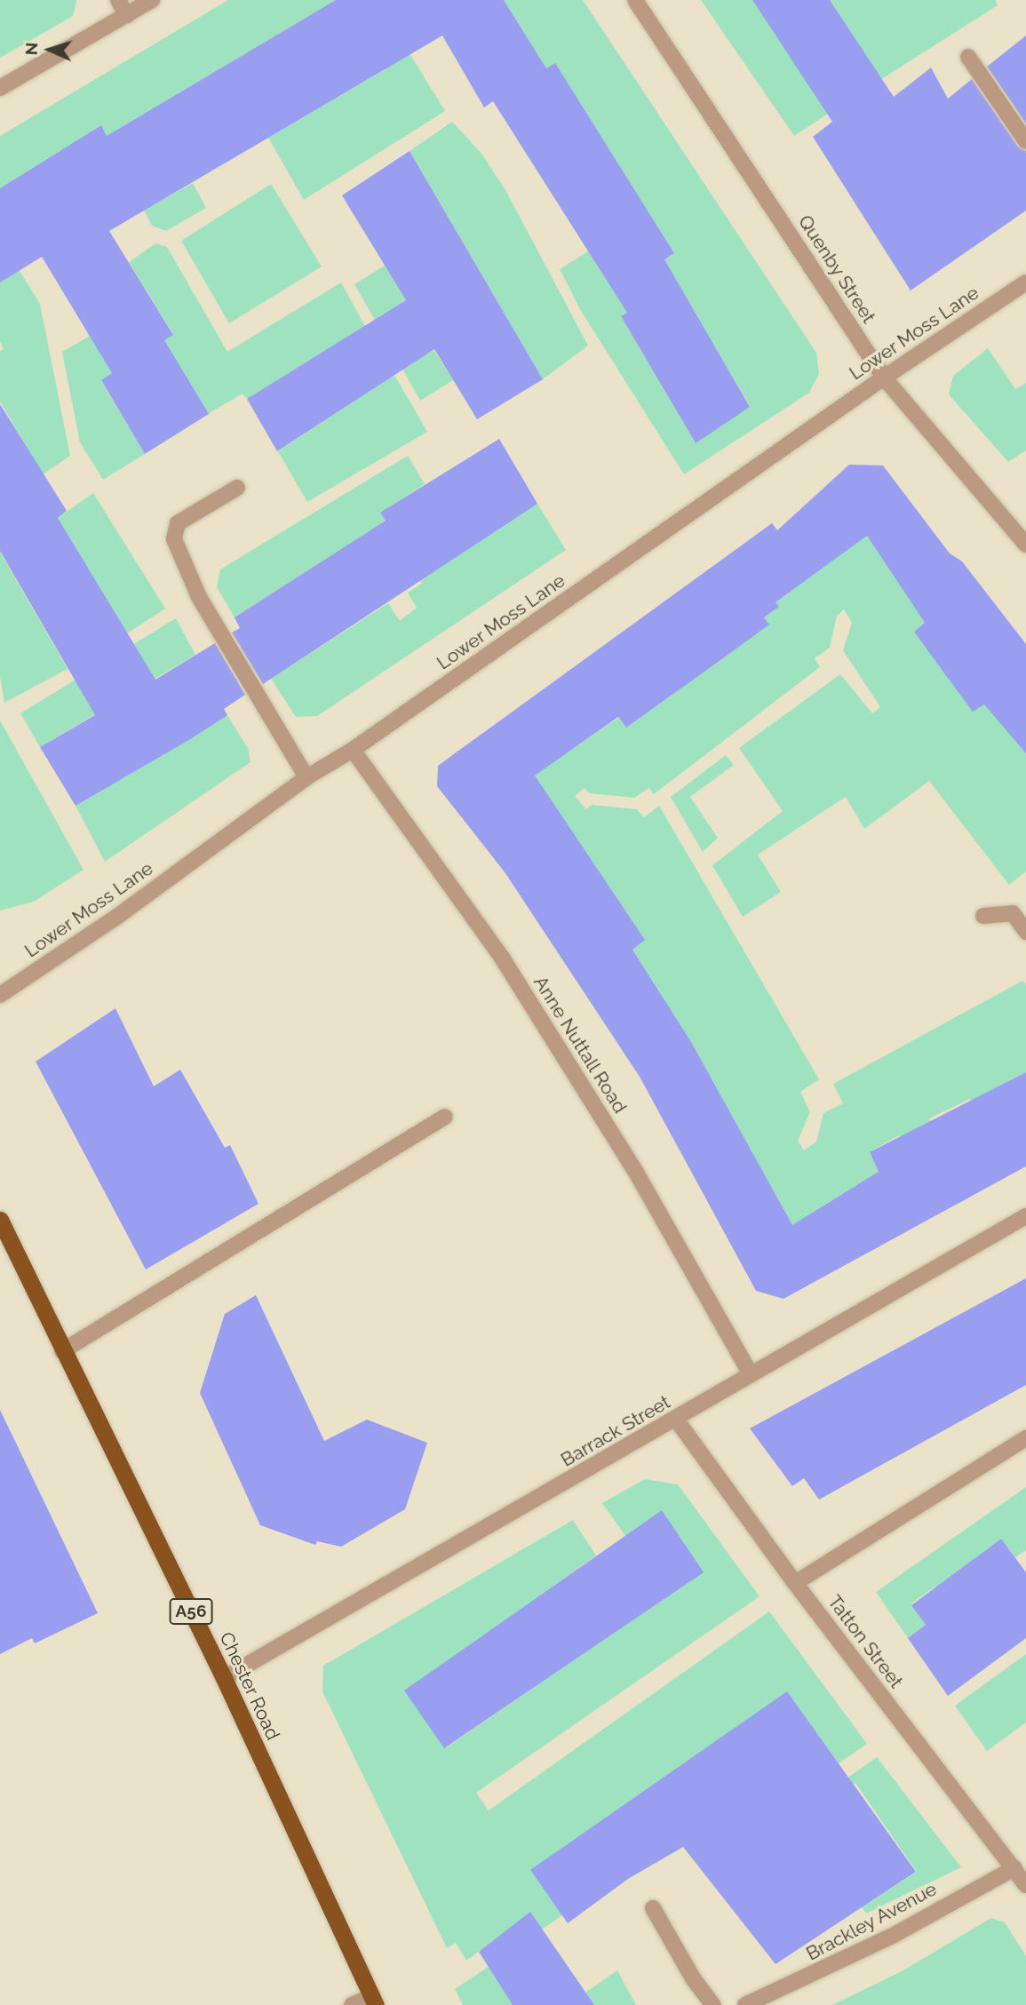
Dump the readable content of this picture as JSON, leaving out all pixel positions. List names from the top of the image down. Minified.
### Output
{"streets":{"highway":["A56","Chester Road"],"street":["Quenby Street","Lower Moss Lane","Anne Nuttall Road","Barrack Street","Tatton Street","Brackley Avenue"]},"crossings":[["Quenby Street","Lower Moss Lane"],["Lower Moss Lane","Anne Nuttall Road"],["Anne Nuttall Road","Barrack Street"],["Barrack Street","Tatton Street"],["Barrack Street","Chester Road"],["Tatton Street","Brackley Avenue"]],"north":"left"}
